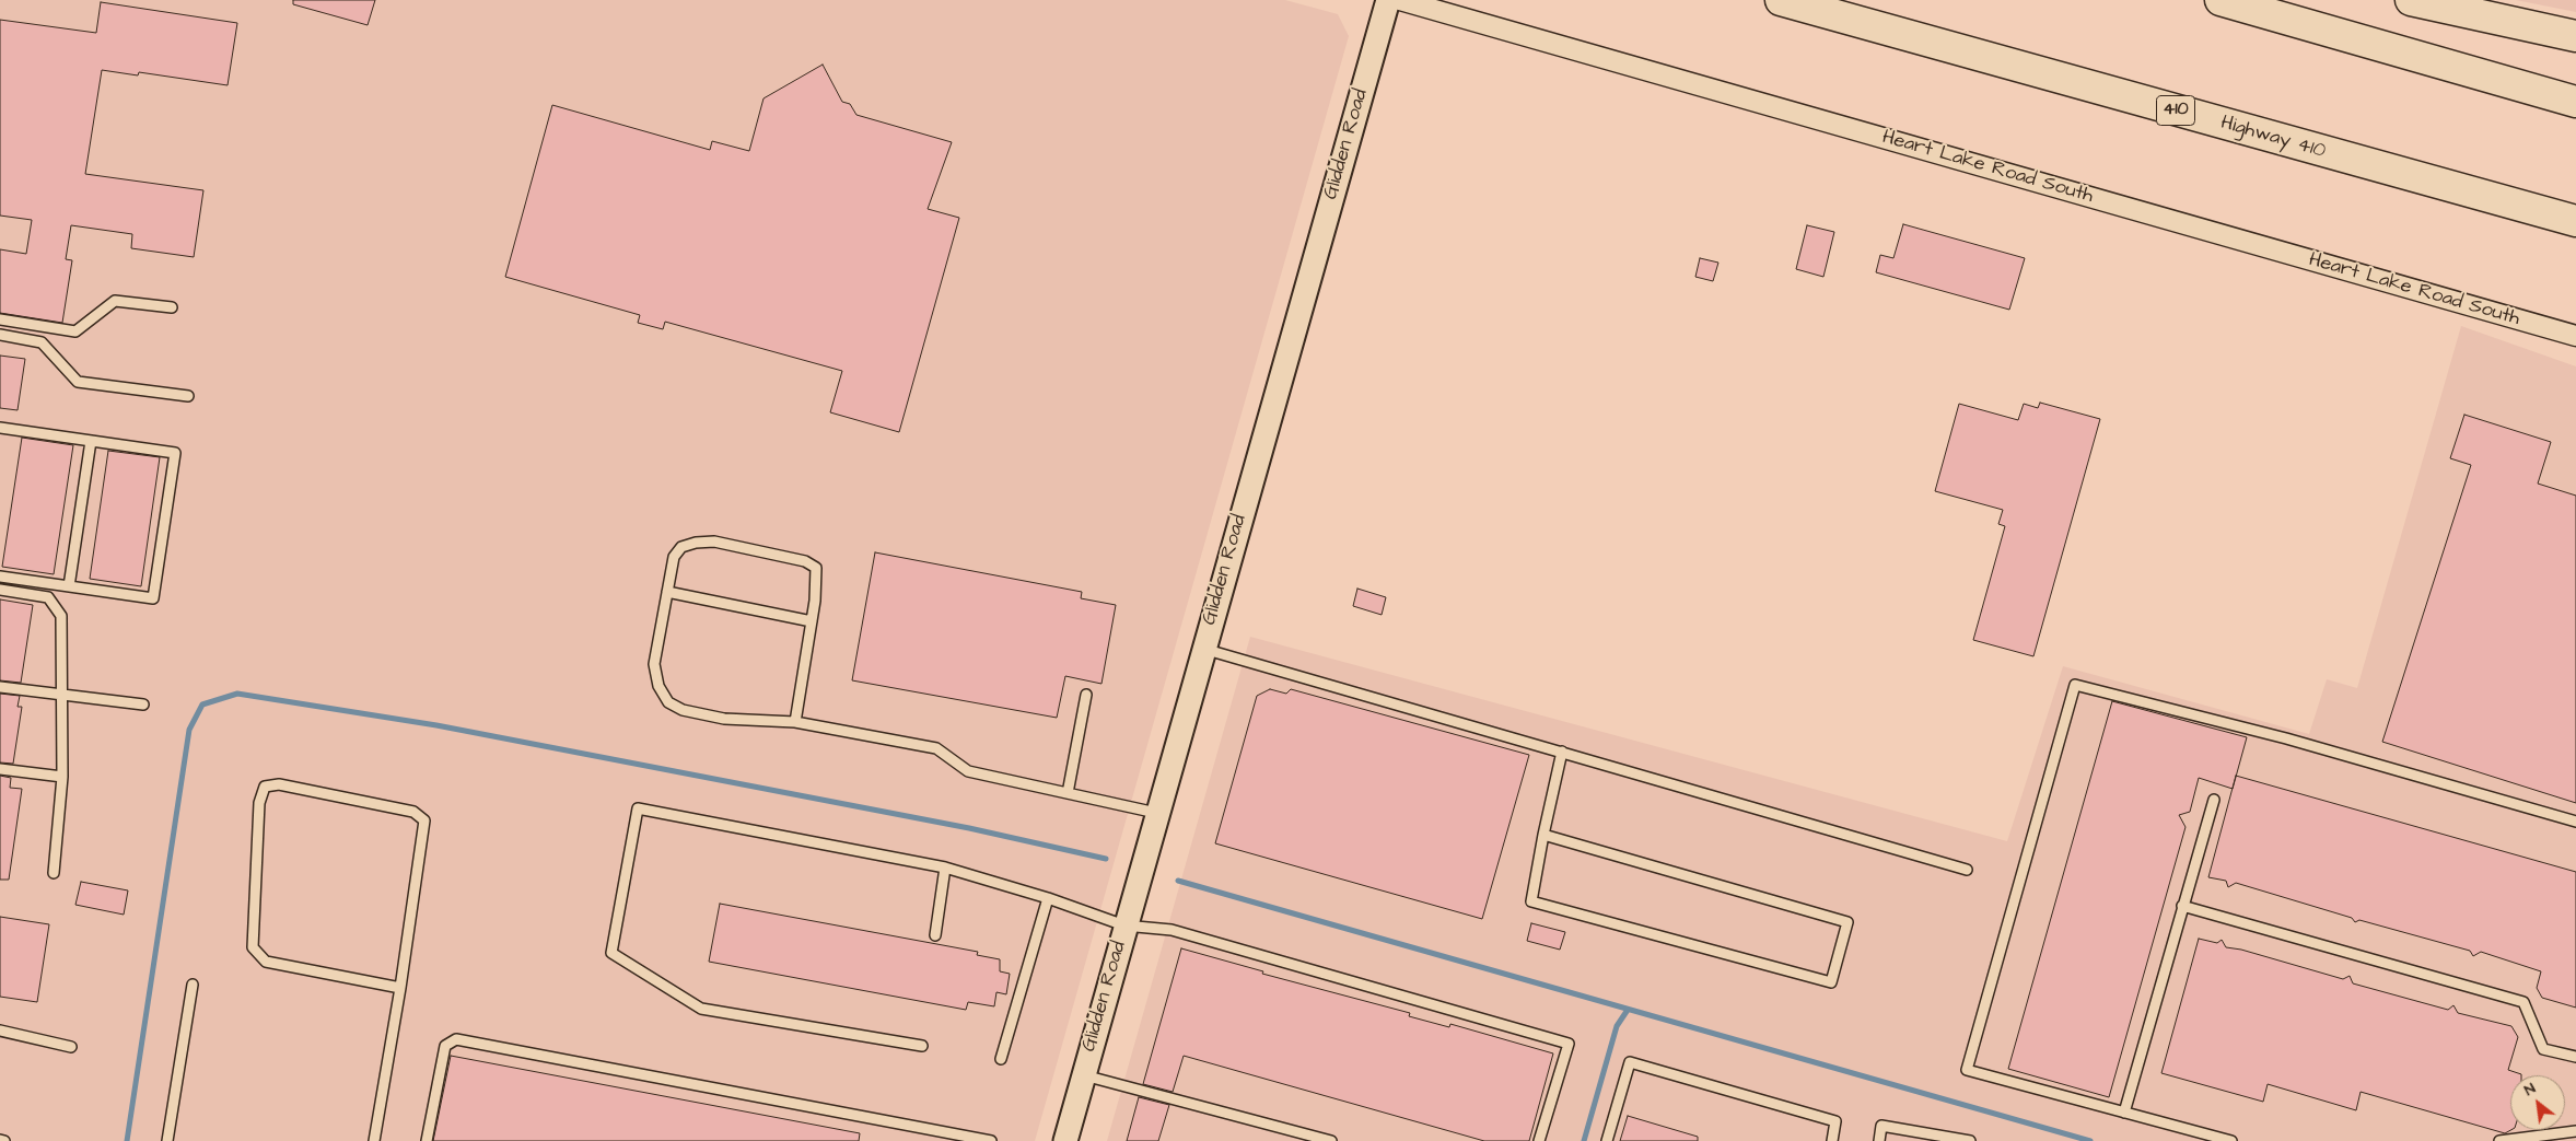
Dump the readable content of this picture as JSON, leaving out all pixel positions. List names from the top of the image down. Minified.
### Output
{"streets":{"highway":["410","Highway 410"],"street":["Glidden Road","Heart Lake Road South"]},"north":"top left"}
